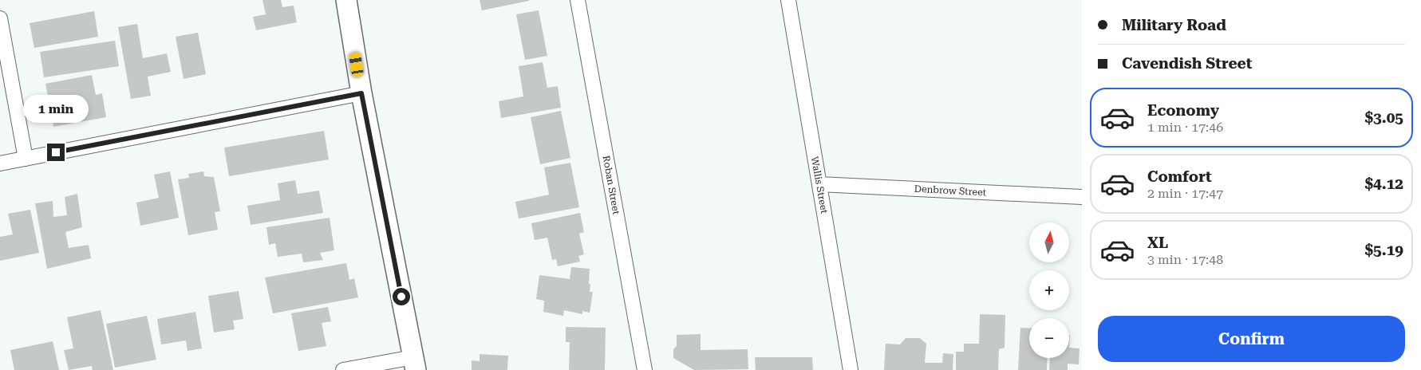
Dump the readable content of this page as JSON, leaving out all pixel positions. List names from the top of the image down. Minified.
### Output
{"streets":{"street":["Roban Street","Wallis Street","Denbrow Street"]},"crossings":[["Wallis Street","Denbrow Street"]],"north":"top","page":{"banner":["Military Road","Cavendish Street"],"list":[{"name":"Economy","note":"1 min · 17:46","value":"$3.05"},{"name":"Comfort","note":"2 min · 17:47","value":"$4.12"},{"name":"XL","note":"3 min · 17:48","value":"$5.19"}],"bubble":"1 min","map_buttons":["+","−"],"buttons":"Confirm"}}
